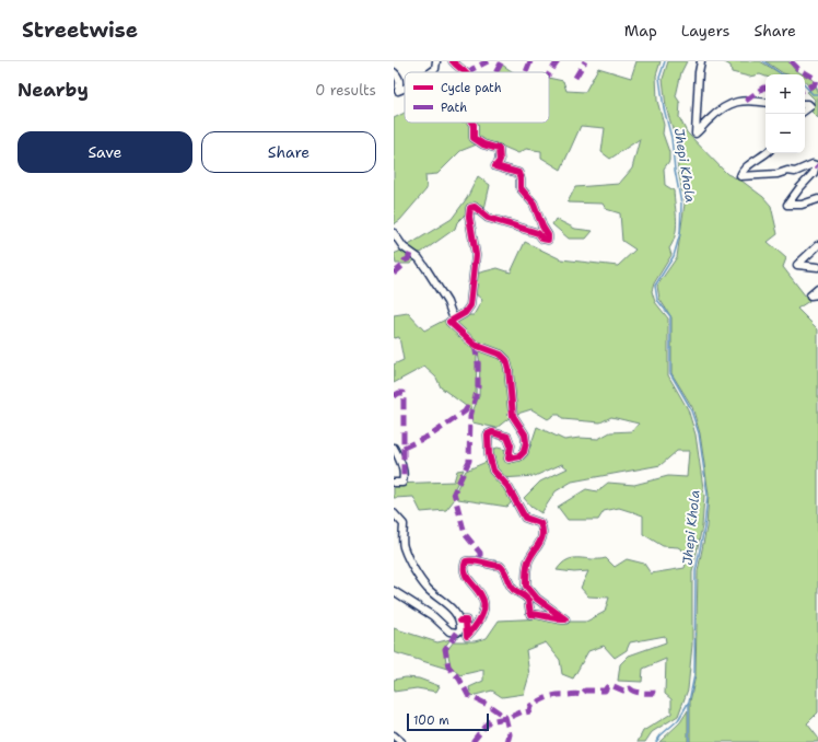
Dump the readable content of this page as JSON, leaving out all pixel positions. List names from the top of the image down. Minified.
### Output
{"water":["Jhepi Khola"],"legend":["Cycle path","Path"],"scale_bar":"100 m","page":{"header":"Streetwise","nav":["Map","Layers","Share"],"heading":["Nearby","0 results"],"map_buttons":["+","−"],"buttons":["Save","Share"],"scale":"100 m"}}
